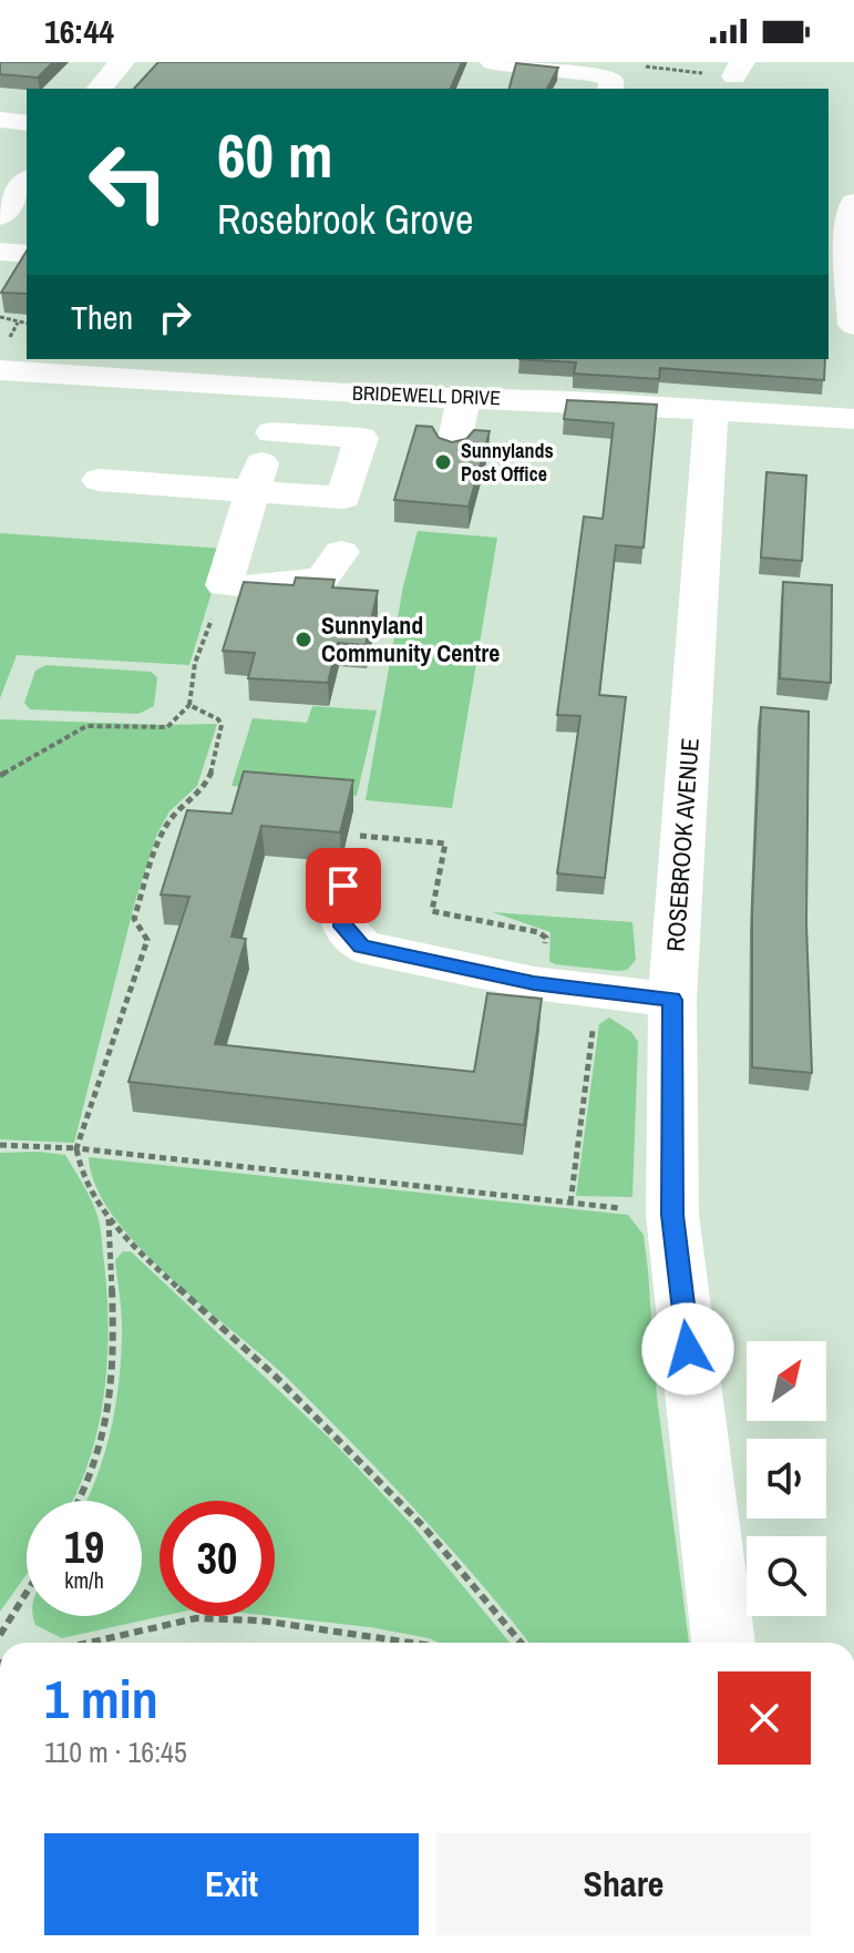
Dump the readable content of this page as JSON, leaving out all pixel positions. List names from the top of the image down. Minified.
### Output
{"streets":{"street":["BRIDEWELL DRIVE","ROSEBROOK AVENUE"]},"crossings":[["BRIDEWELL DRIVE","ROSEBROOK AVENUE"]],"places":["Sunnylands Post Office","Sunnyland Community Centre"],"north":"top right","page":{"status":"16:44","turn":["60 m","Rosebrook Grove"],"then":"Then","speed":"19 km/h","limit":"30","heading":["1 min","110 m · 16:45"],"buttons":["Exit","Share"]}}
